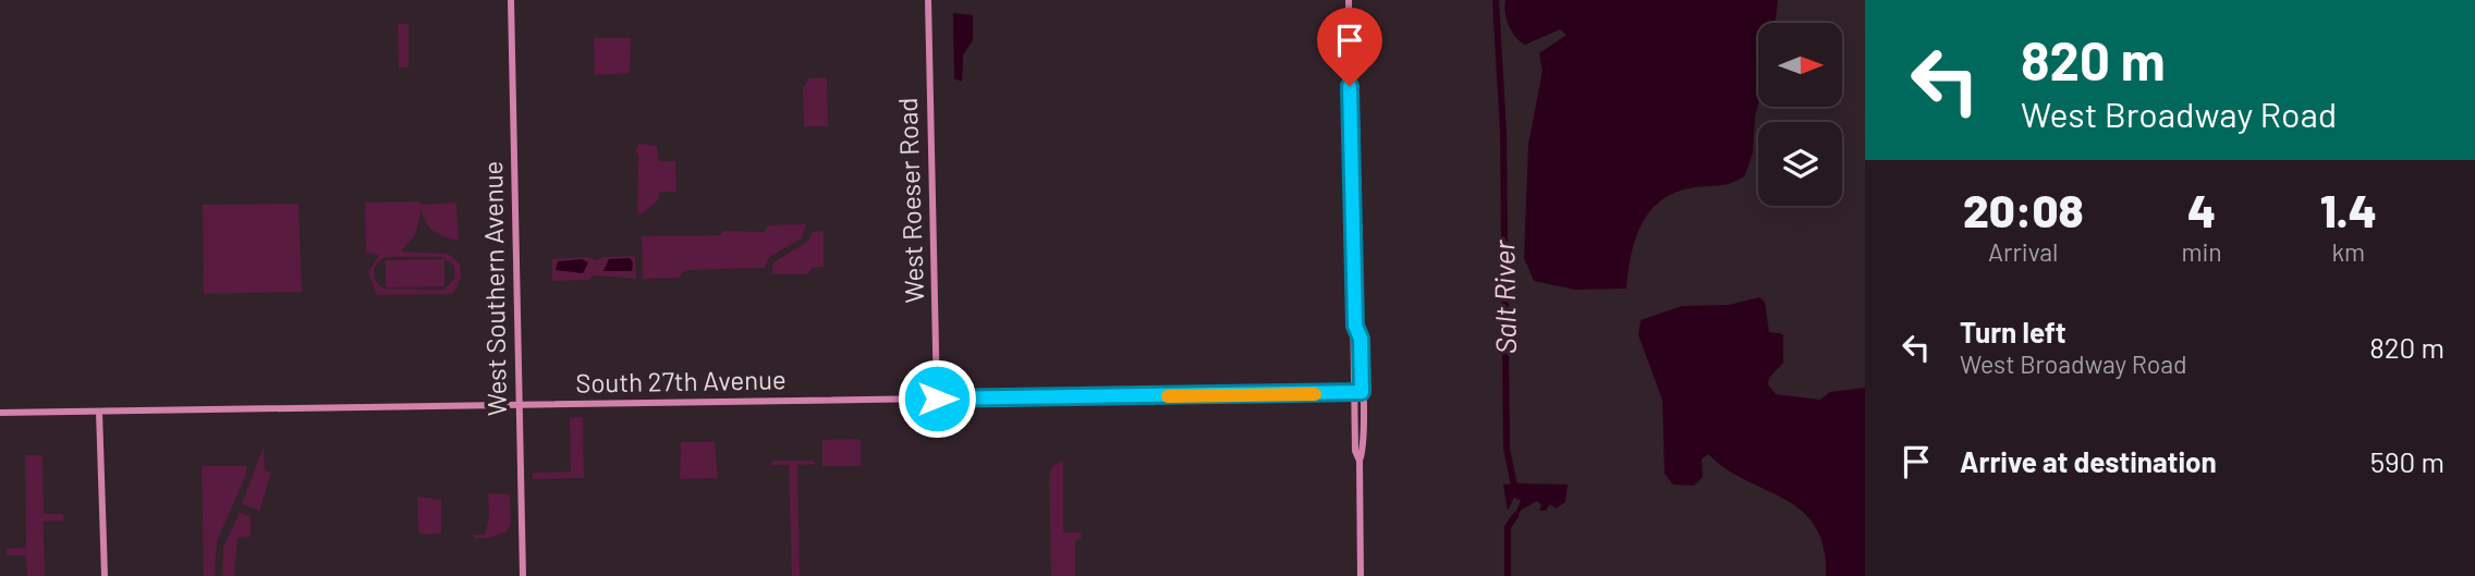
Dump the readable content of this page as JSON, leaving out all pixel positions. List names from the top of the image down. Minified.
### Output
{"streets":{"main road":["West Roeser Road","West Southern Avenue","South 27th Avenue"]},"crossings":[["West Roeser Road","South 27th Avenue"],["West Southern Avenue","South 27th Avenue"]],"water":["Salt River"],"north":"right","page":{"turn":["820 m","West Broadway Road"],"eta":["20:08","Arrival","4","min","1.4","km"],"list":[{"name":"Turn left","note":"West Broadway Road","value":"820 m"},{"name":"Arrive at destination","value":"590 m"}]}}
